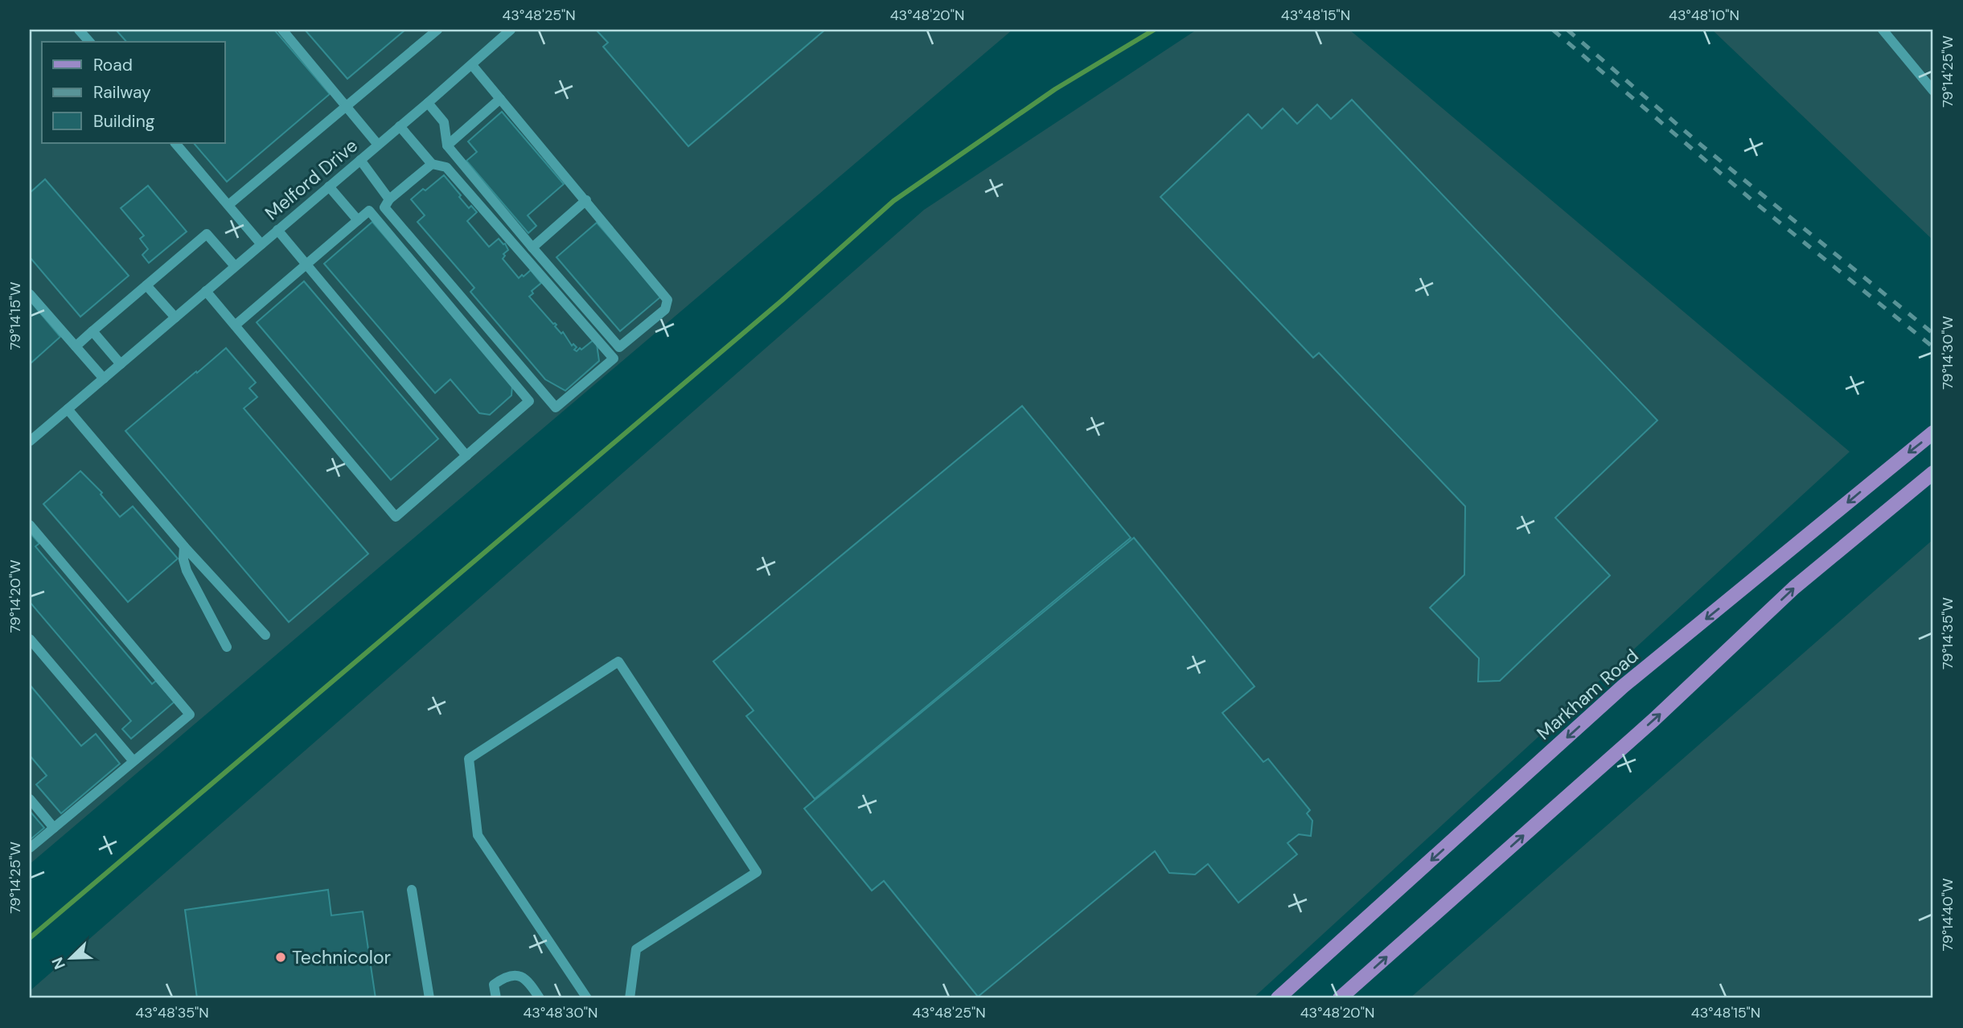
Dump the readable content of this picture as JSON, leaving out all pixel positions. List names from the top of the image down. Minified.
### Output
{"streets":{"main road":["Markham Road"],"street":["Melford Drive"]},"places":["Technicolor"],"legend":["Road","Railway","Building"],"north":"bottom left","coordinates":["43°48'25\"N","43°48'20\"N","43°48'15\"N","43°48'10\"N","79°14'25\"W","79°14'15\"W","79°14'30\"W","79°14'20\"W","79°14'35\"W","79°14'40\"W","43°48'35\"N","43°48'30\"N"]}
